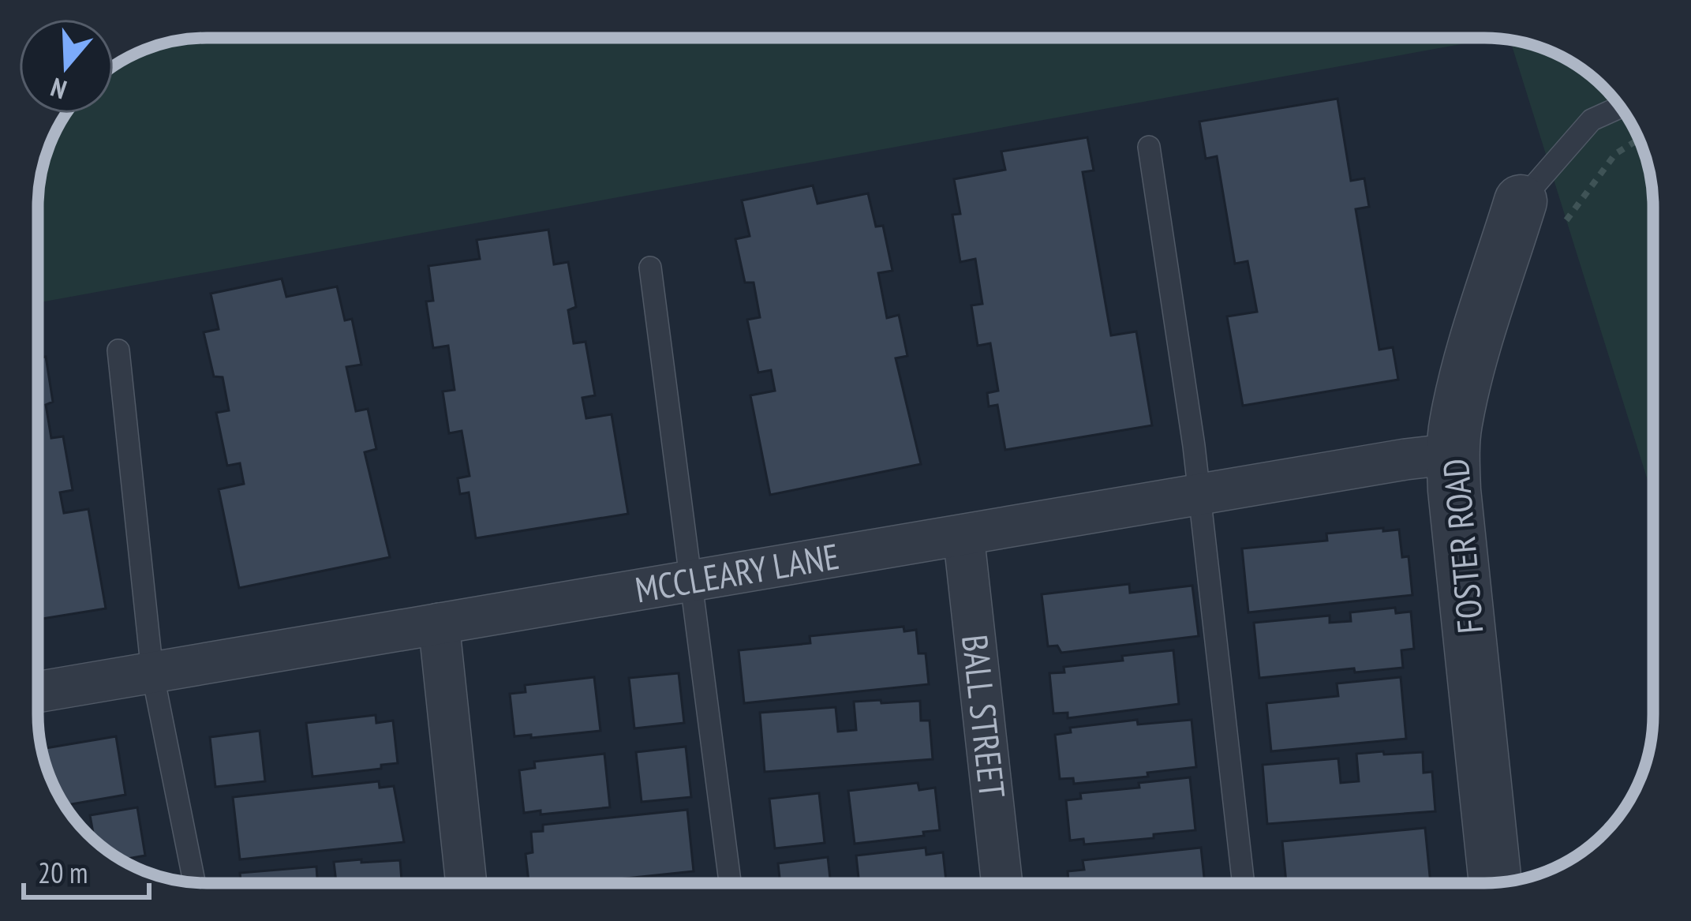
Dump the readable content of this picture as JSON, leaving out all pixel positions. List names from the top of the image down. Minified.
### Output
{"streets":{"street":["FOSTER ROAD","MCCLEARY LANE","BALL STREET"]},"crossings":[["FOSTER ROAD","MCCLEARY LANE"],["MCCLEARY LANE","BALL STREET"]],"scale_bar":"20 m","north":"bottom"}
